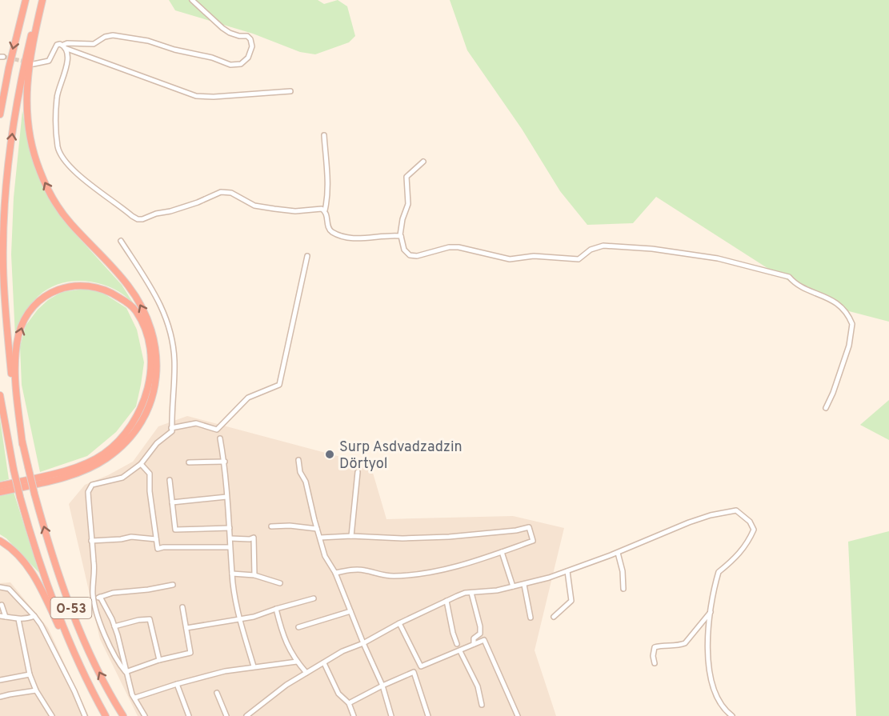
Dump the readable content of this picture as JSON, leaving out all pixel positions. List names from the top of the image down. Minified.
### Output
{"streets":{"highway":["O-53"]},"places":["Surp Asdvadzadzin Dörtyol"]}
